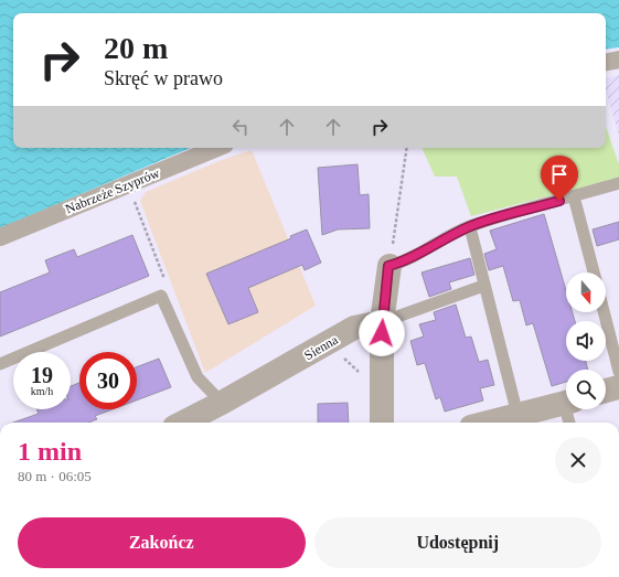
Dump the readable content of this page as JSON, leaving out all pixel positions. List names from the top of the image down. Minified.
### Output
{"streets":{"street":["Nabrzeże Szyprów","Sienna"]},"north":"bottom","page":{"turn":["20 m","Skręć w prawo"],"speed":"19 km/h","limit":"30","heading":["1 min","80 m · 06:05"],"buttons":["Zakończ","Udostępnij"]}}
